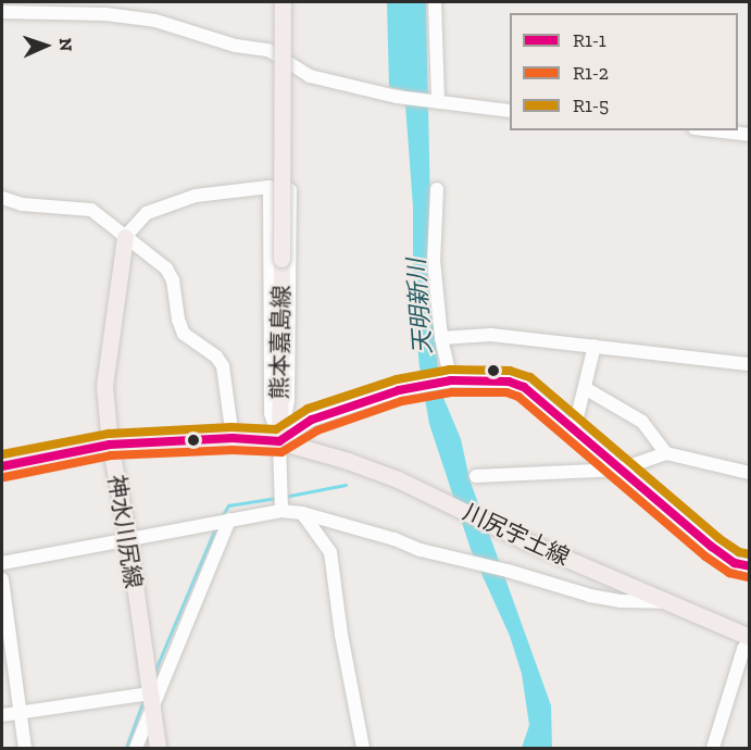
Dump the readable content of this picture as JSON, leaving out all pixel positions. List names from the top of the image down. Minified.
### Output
{"streets":{"main road":["熊本嘉島線","神水川尻線","川尻宇土線"]},"crossings":[["熊本嘉島線","川尻宇土線"]],"water":["天明新川"],"lines":["transit line R1-5","transit line R1-1","transit line R1-2"],"legend":["R1-1","R1-2","R1-5"],"north":"right"}
